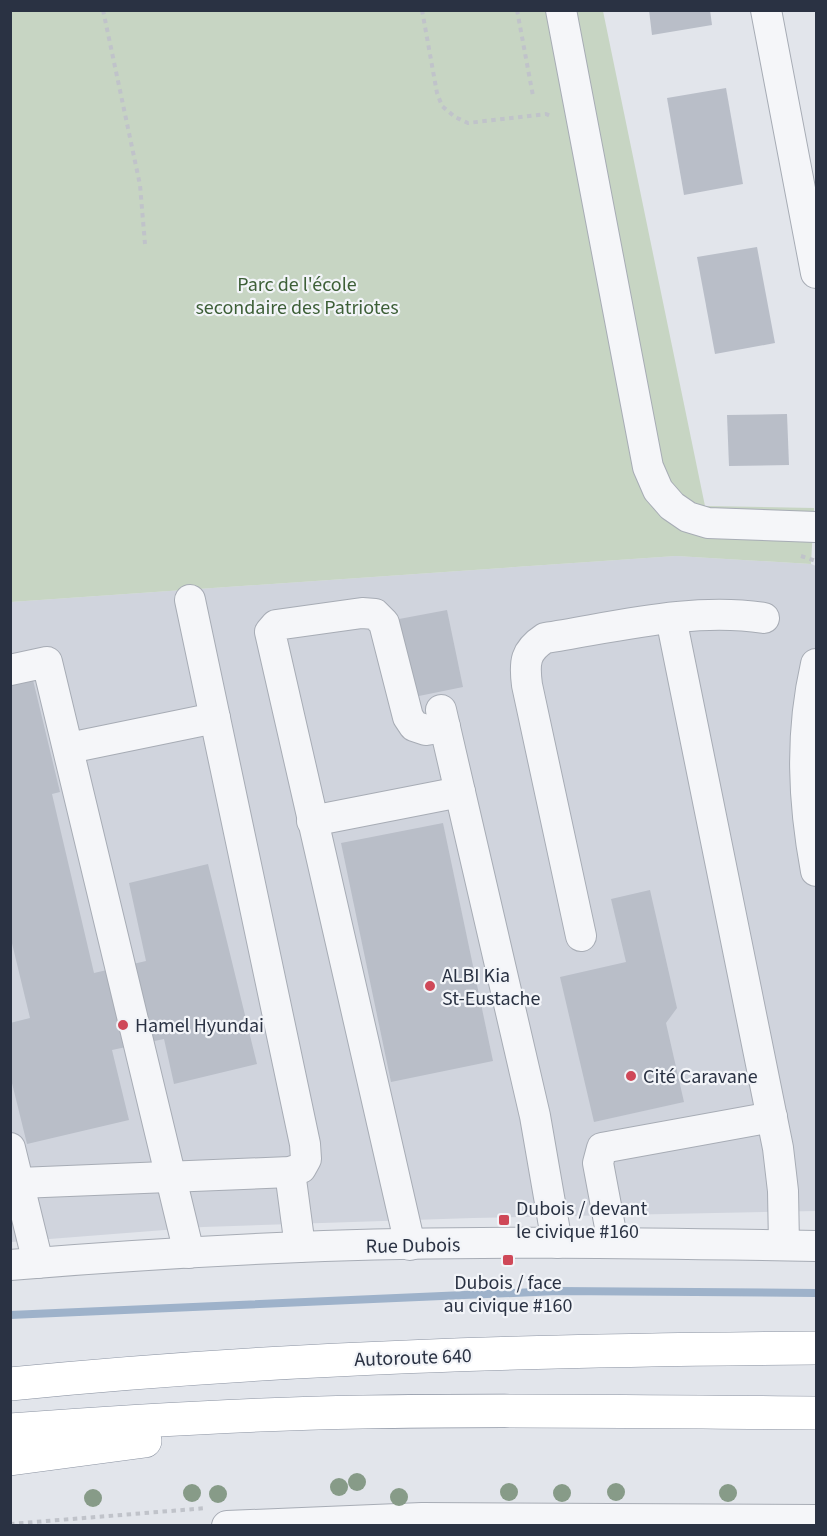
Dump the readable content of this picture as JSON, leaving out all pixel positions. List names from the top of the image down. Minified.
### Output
{"streets":{"highway":["Autoroute 640"],"street":["Rue Dubois"]},"parks":["Parc de l'école secondaire des Patriotes"],"places":{"other":["ALBI Kia St-Eustache","Hamel Hyundai","Cité Caravane"],"transit":["Dubois / devant le civique #160","Dubois / face au civique #160"]}}
